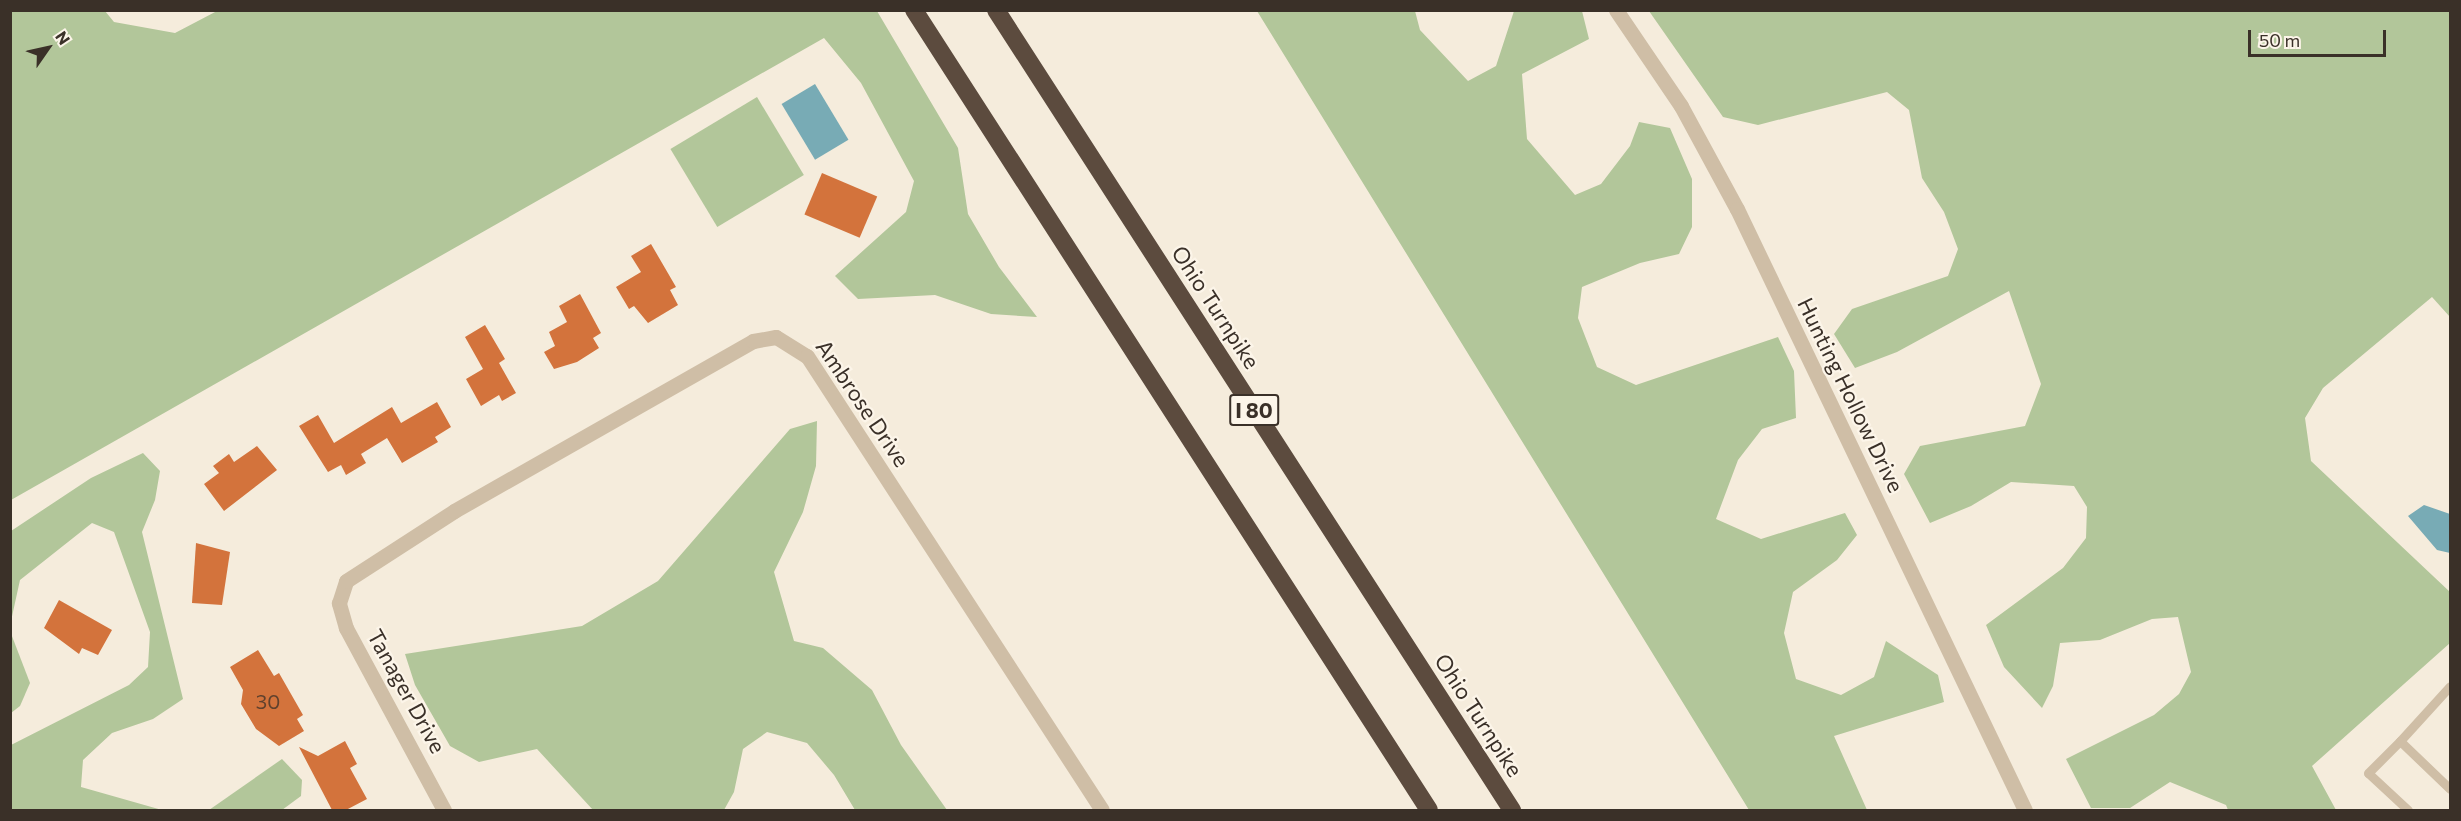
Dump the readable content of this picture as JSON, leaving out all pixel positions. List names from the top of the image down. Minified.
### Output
{"streets":{"highway":["Ohio Turnpike","I 80"],"street":["Hunting Hollow Drive","Ambrose Drive","Tanager Drive"]},"crossings":[["Ambrose Drive","Tanager Drive"]],"house_numbers":["30"],"scale_bar":"50 m","north":"top right"}
